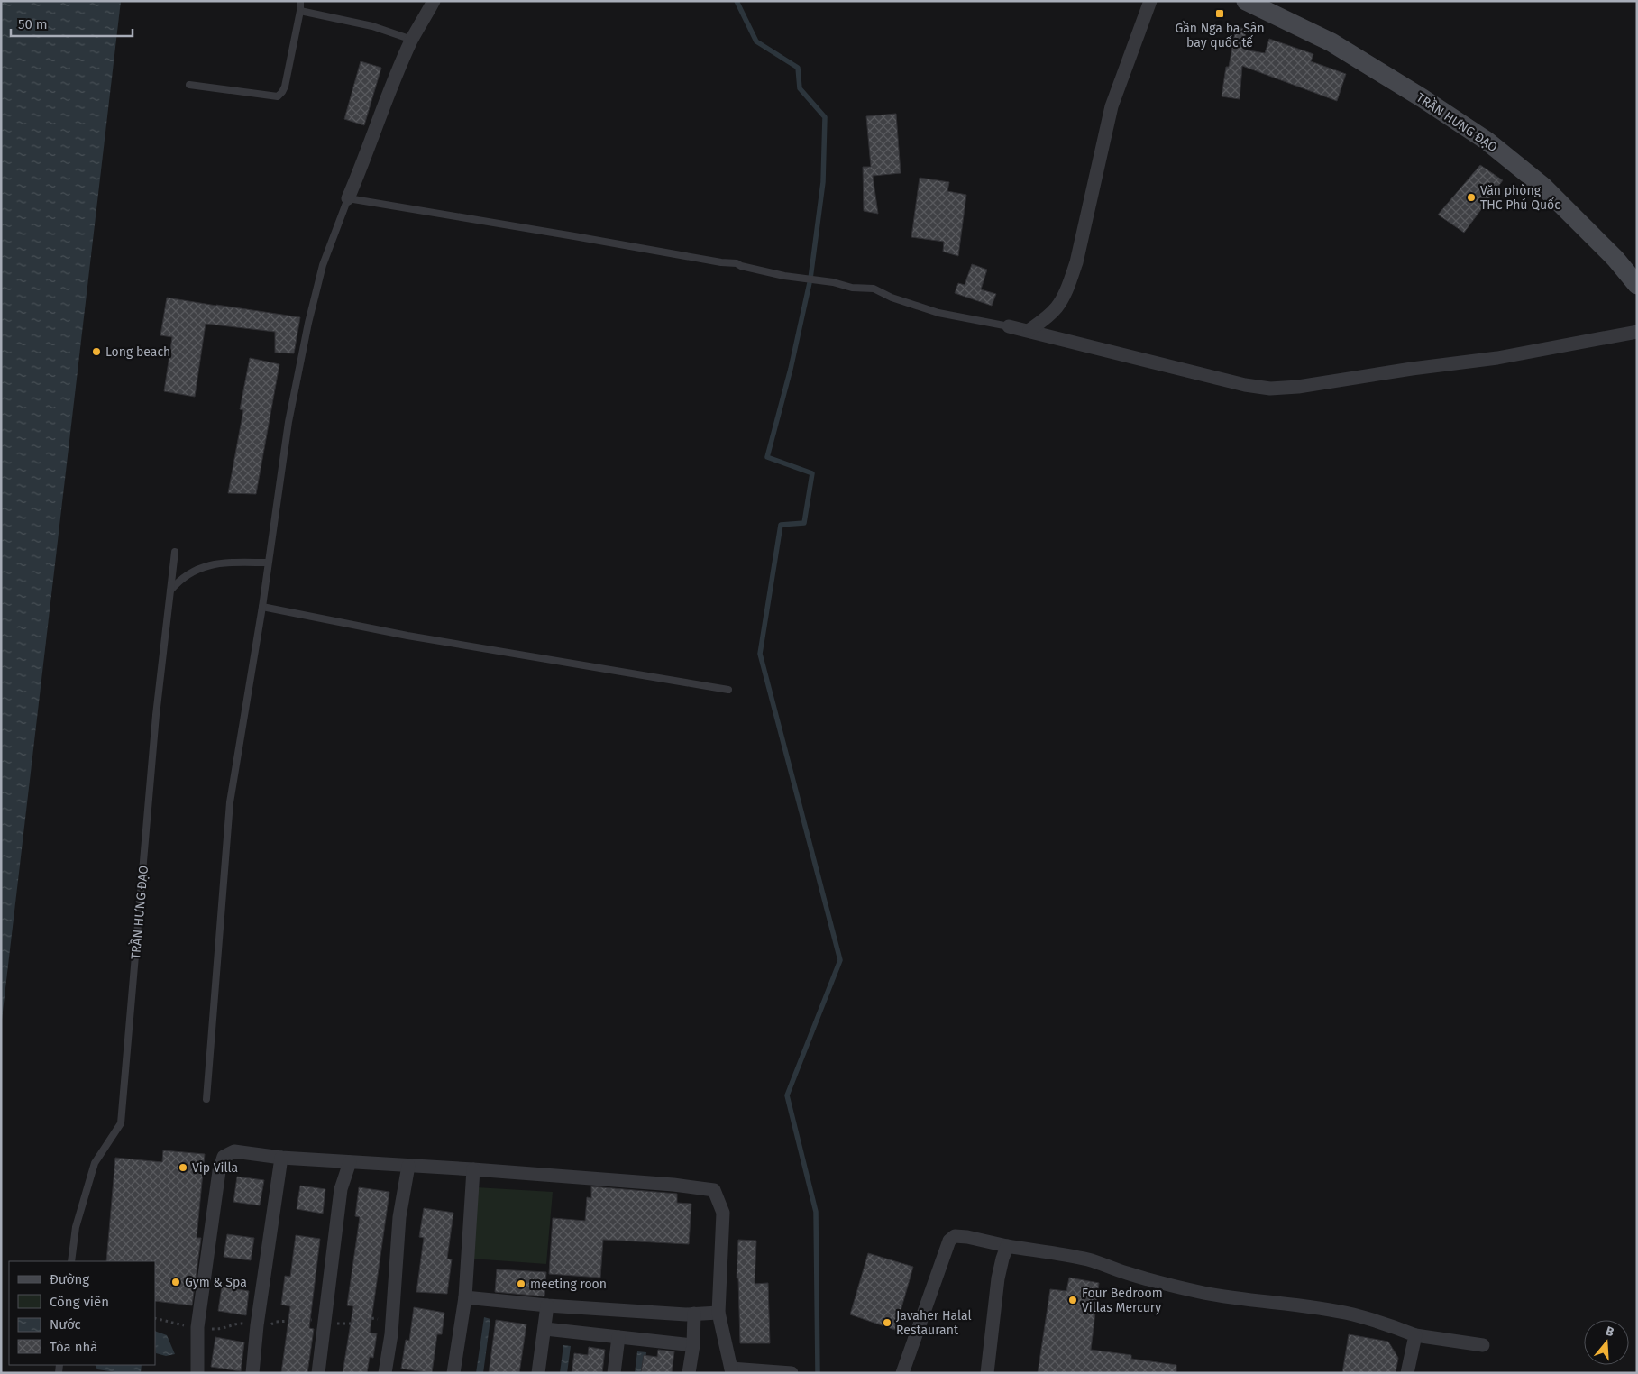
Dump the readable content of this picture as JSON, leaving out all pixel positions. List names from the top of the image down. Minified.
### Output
{"streets":{"main road":["TRẦN HƯNG ĐẠO"]},"places":{"transit":["Gần Ngã ba Sân bay quốc tế"],"other":["Văn phòng THC Phú Quốc","Long beach","Vip Villa","Gym & Spa","meeting roon","Four Bedroom Villas Mercury","Javaher Halal Restaurant"]},"legend":["Đường","Công viên","Nước","Tòa nhà"],"scale_bar":"50 m","north":"top"}
